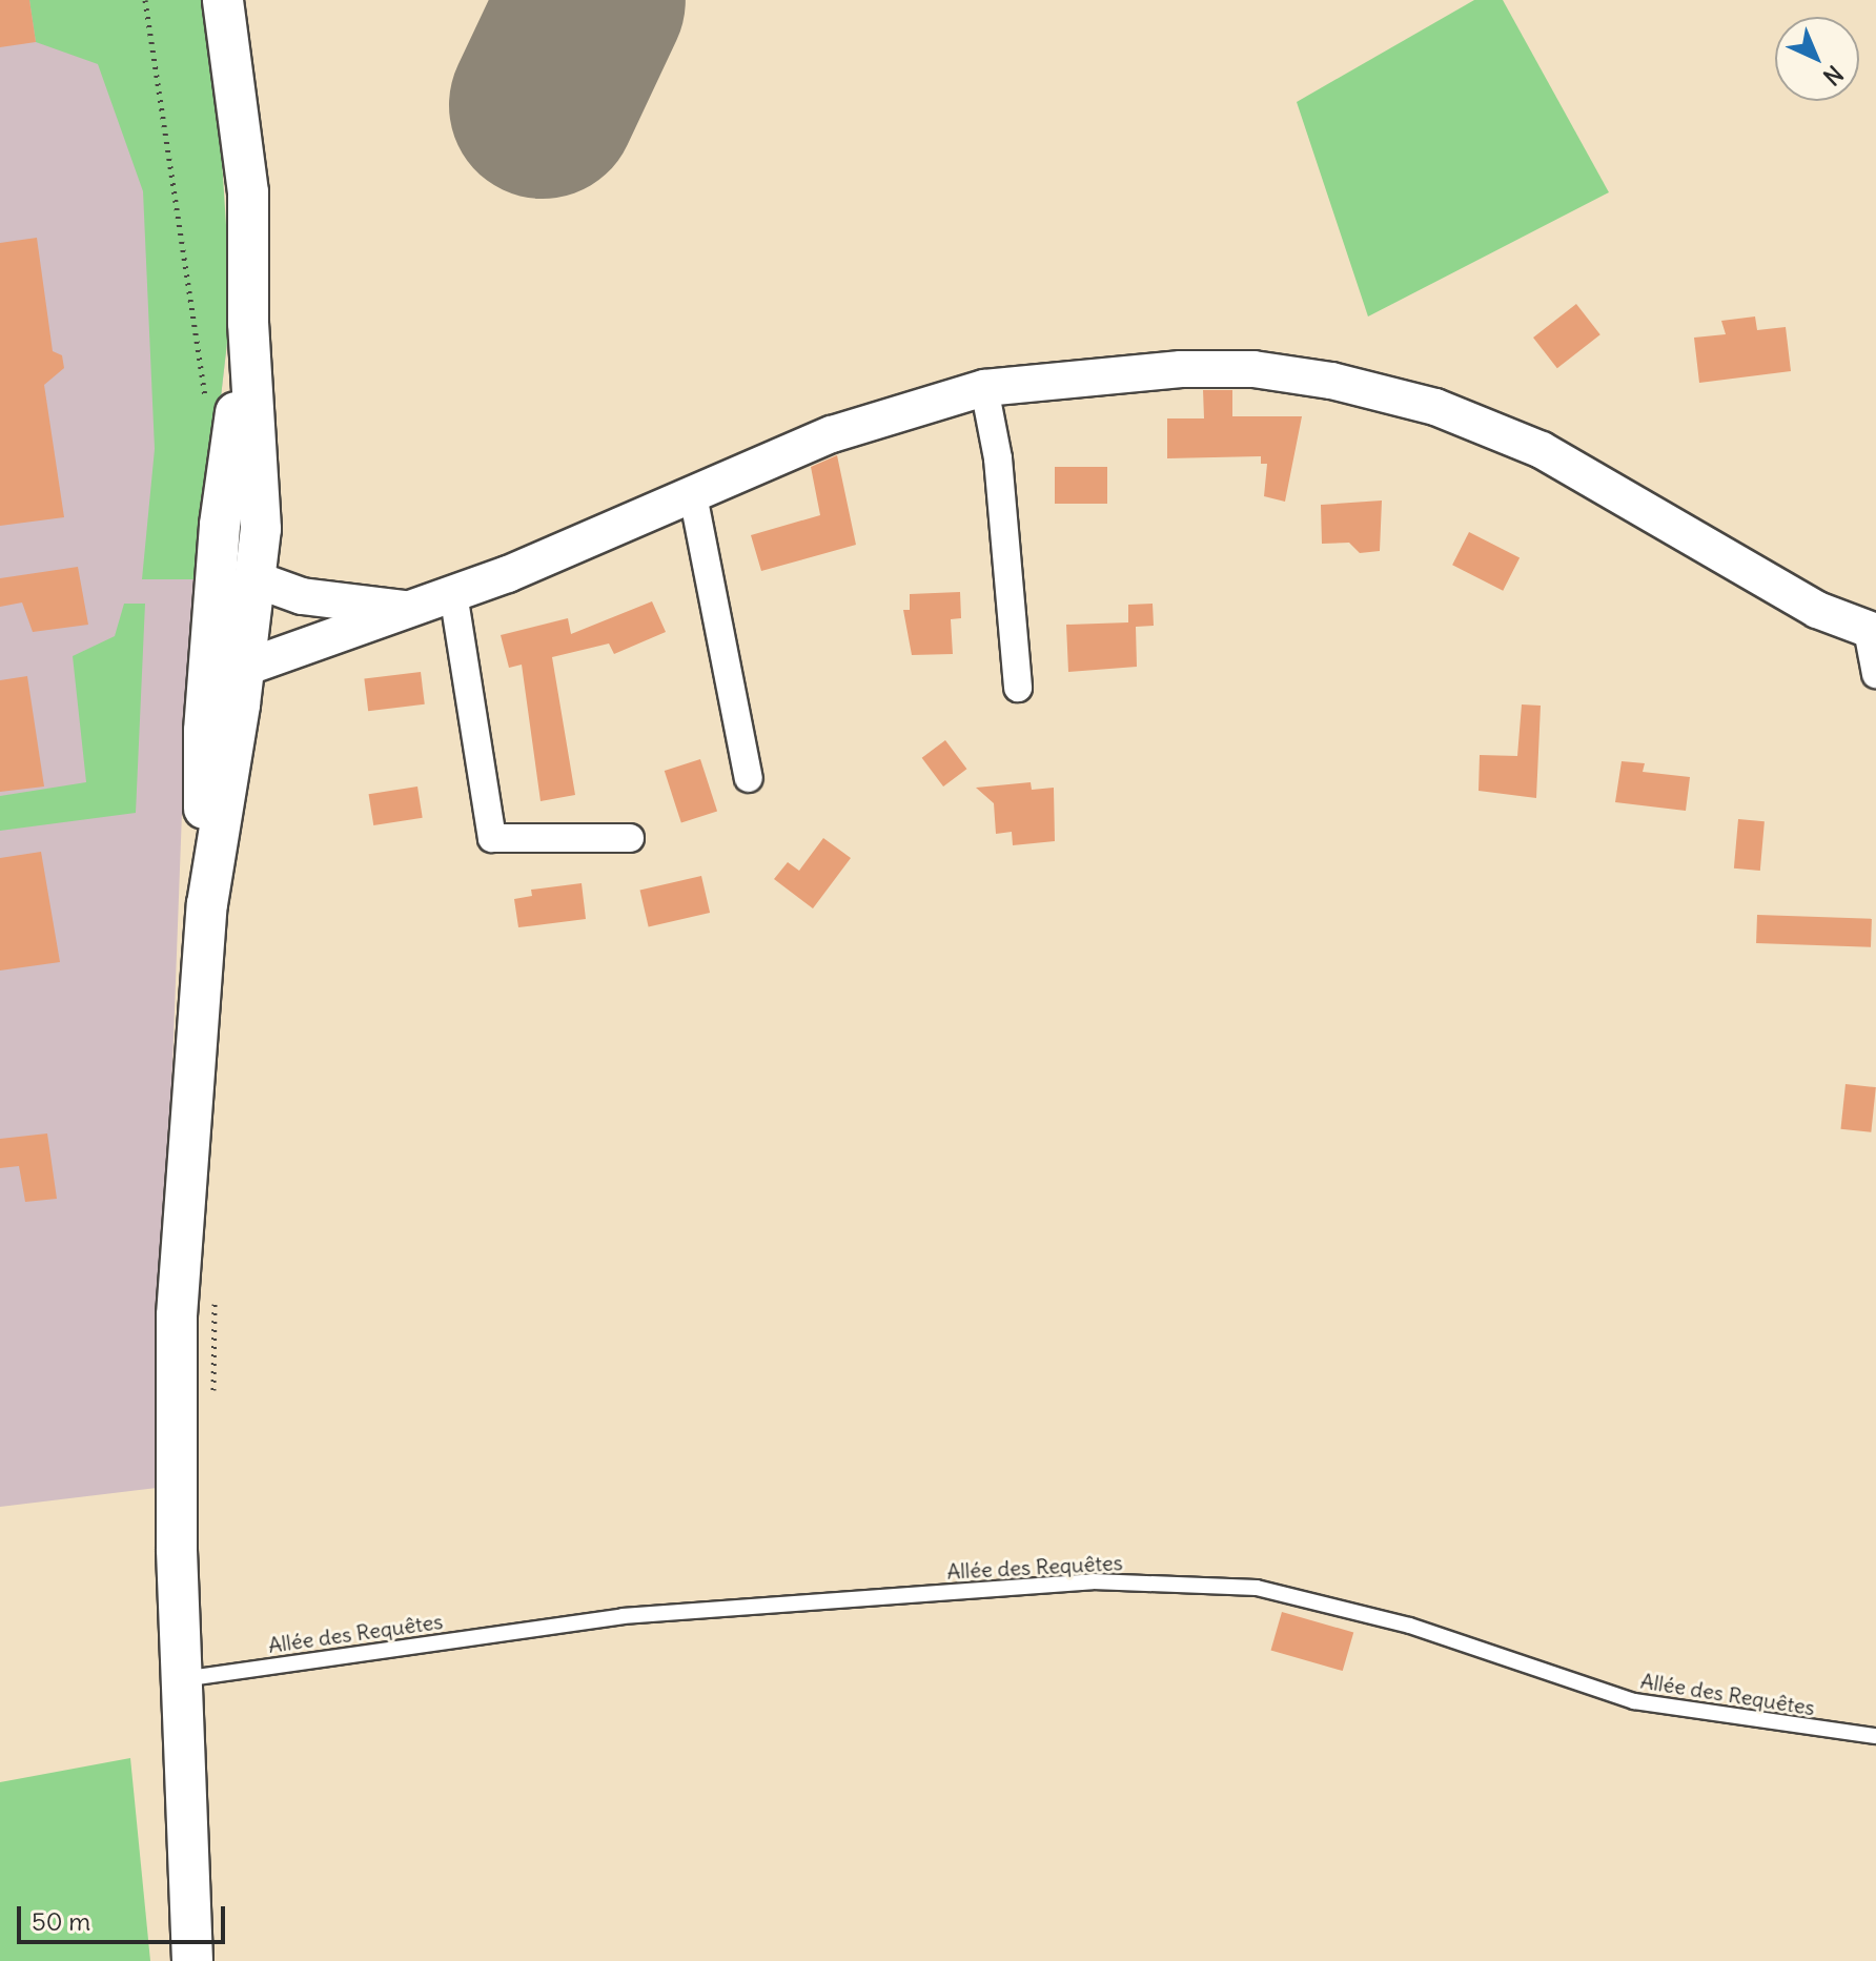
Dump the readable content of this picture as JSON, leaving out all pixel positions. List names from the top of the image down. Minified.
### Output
{"streets":{"lane":["Allée des Requêtes"]},"scale_bar":"50 m","north":"bottom right"}
